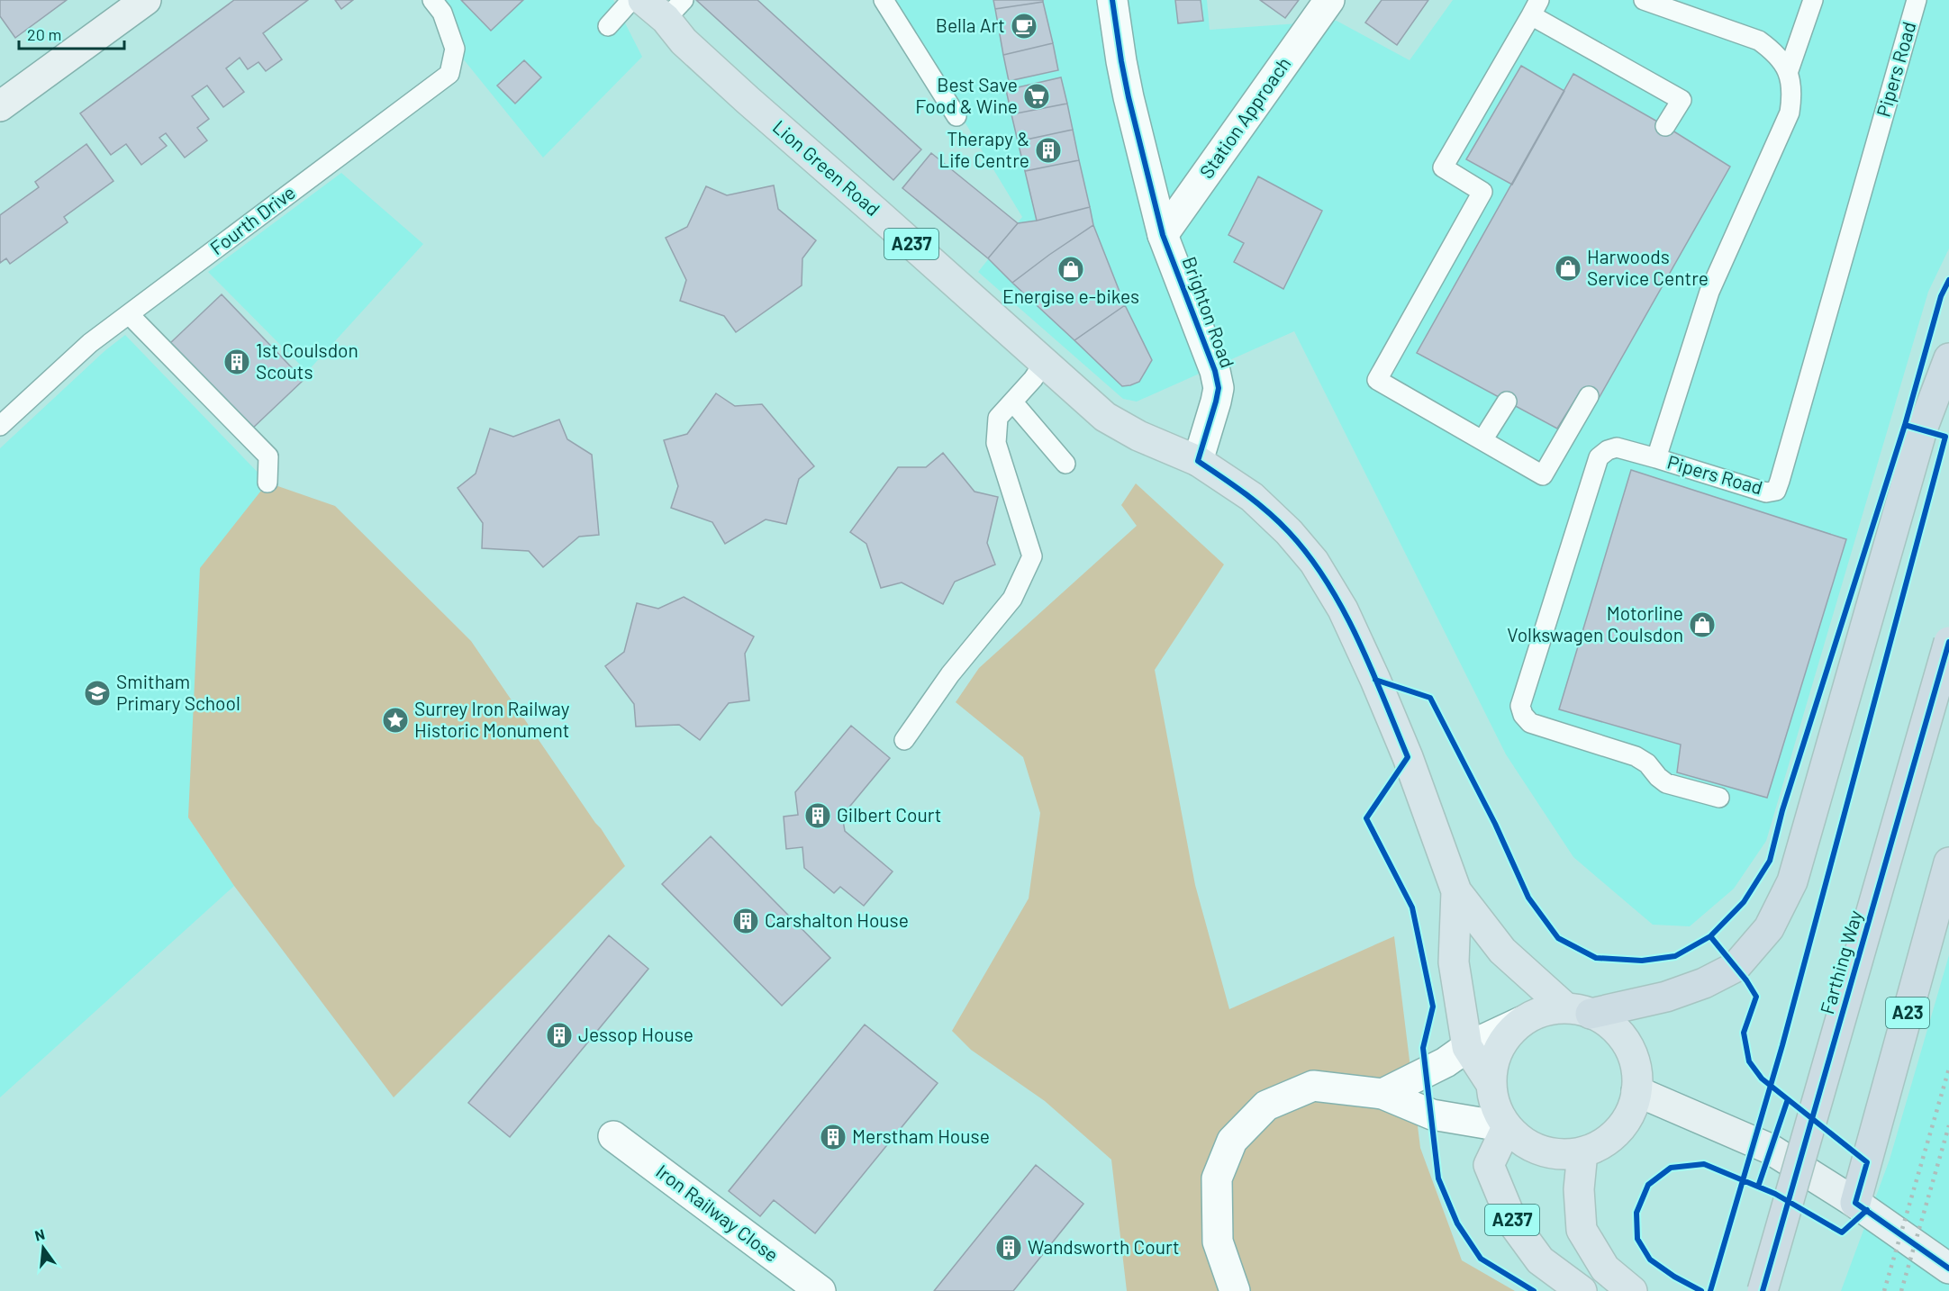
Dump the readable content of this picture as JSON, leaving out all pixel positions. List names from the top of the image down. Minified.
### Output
{"streets":{"highway":["Farthing Way","A23"],"main road":["Lion Green Road","A237"],"street":["Station Approach","Brighton Road","Iron Railway Close"],"lane":["Pipers Road","Fourth Drive"]},"crossings":[["Station Approach","Brighton Road"],["Lion Green Road","A237"],["Lion Green Road","Brighton Road"],["A237","Brighton Road"]],"places":{"cafe":["Bella Art"],"supermarket":["Best Save Food & Wine"],"building":["Therapy & Life Centre","1st Coulsdon Scouts","Gilbert Court","Carshalton House","Jessop House","Merstham House","Wandsworth Court"],"shop":["Harwoods Service Centre","Energise e-bikes","Motorline Volkswagen Coulsdon"],"school or university":["Smitham Primary School"],"place":["Surrey Iron Railway Historic Monument"]},"scale_bar":"20 m","north":"top"}
